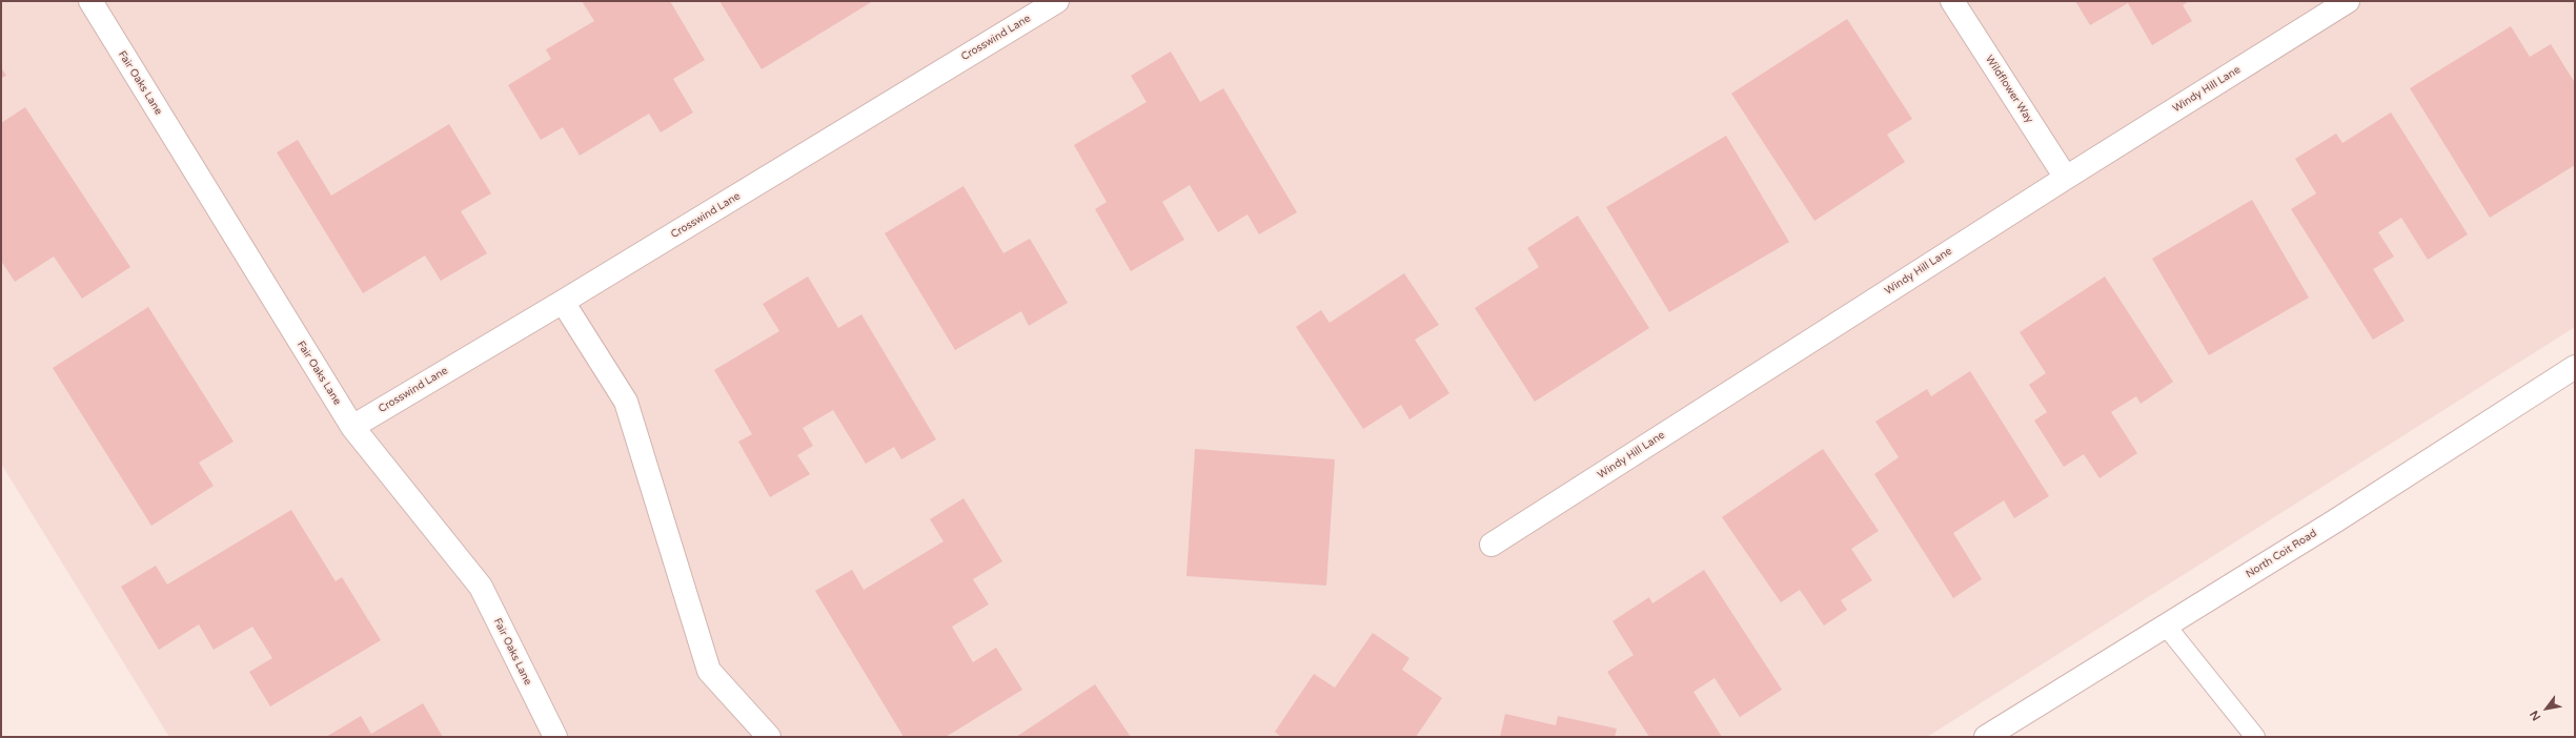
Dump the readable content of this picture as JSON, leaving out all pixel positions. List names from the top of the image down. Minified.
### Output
{"streets":{"street":["Crosswind Lane","Fair Oaks Lane","Wildflower Way","Windy Hill Lane","North Coit Road"]},"crossings":[["Crosswind Lane","Fair Oaks Lane"],["Wildflower Way","Windy Hill Lane"]],"north":"bottom left"}
